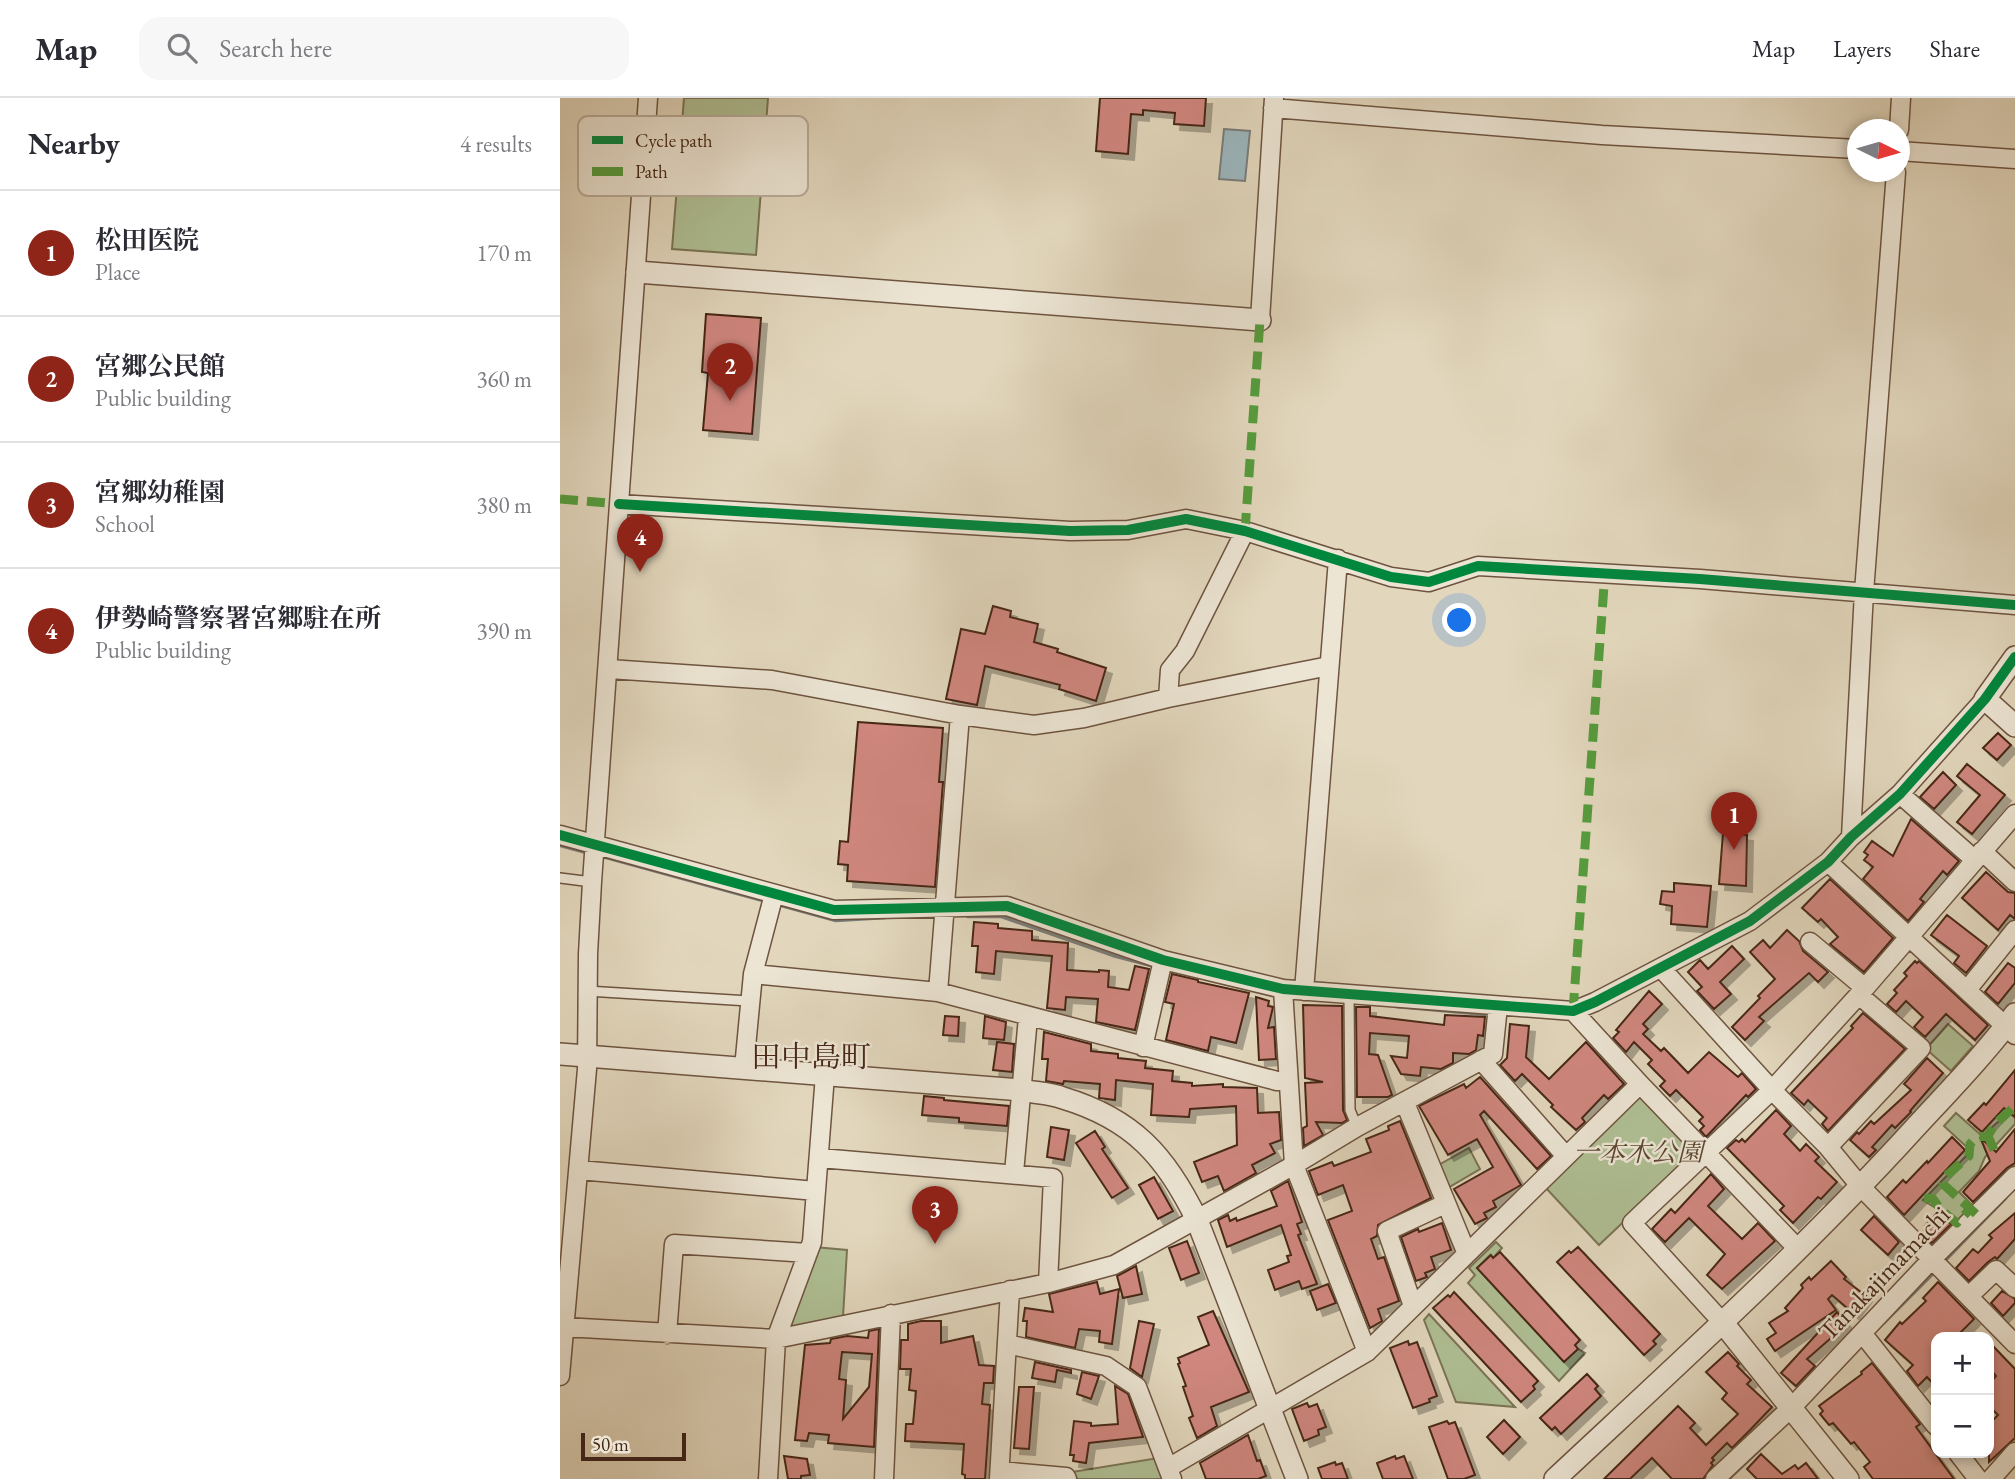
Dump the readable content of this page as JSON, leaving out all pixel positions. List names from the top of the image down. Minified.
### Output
{"streets":{"street":["Tanakajimamachi"]},"districts":["田中島町"],"parks":["一本木公園"],"legend":["Cycle path","Path"],"scale_bar":"50 m","north":"right","page":{"header":"Map","search":"Search here","nav":["Map","Layers","Share"],"heading":["Nearby","4 results"],"list":[{"mark":"1","name":"松田医院","note":"Place","value":"170 m"},{"mark":"2","name":"宮郷公民館","note":"Public building","value":"360 m"},{"mark":"3","name":"宮郷幼稚園","note":"School","value":"380 m"},{"mark":"4","name":"伊勢崎警察署宮郷駐在所","note":"Public building","value":"390 m"}],"pins":["2","4","1","3"],"map_buttons":["+","−"],"scale":"50 m"}}
